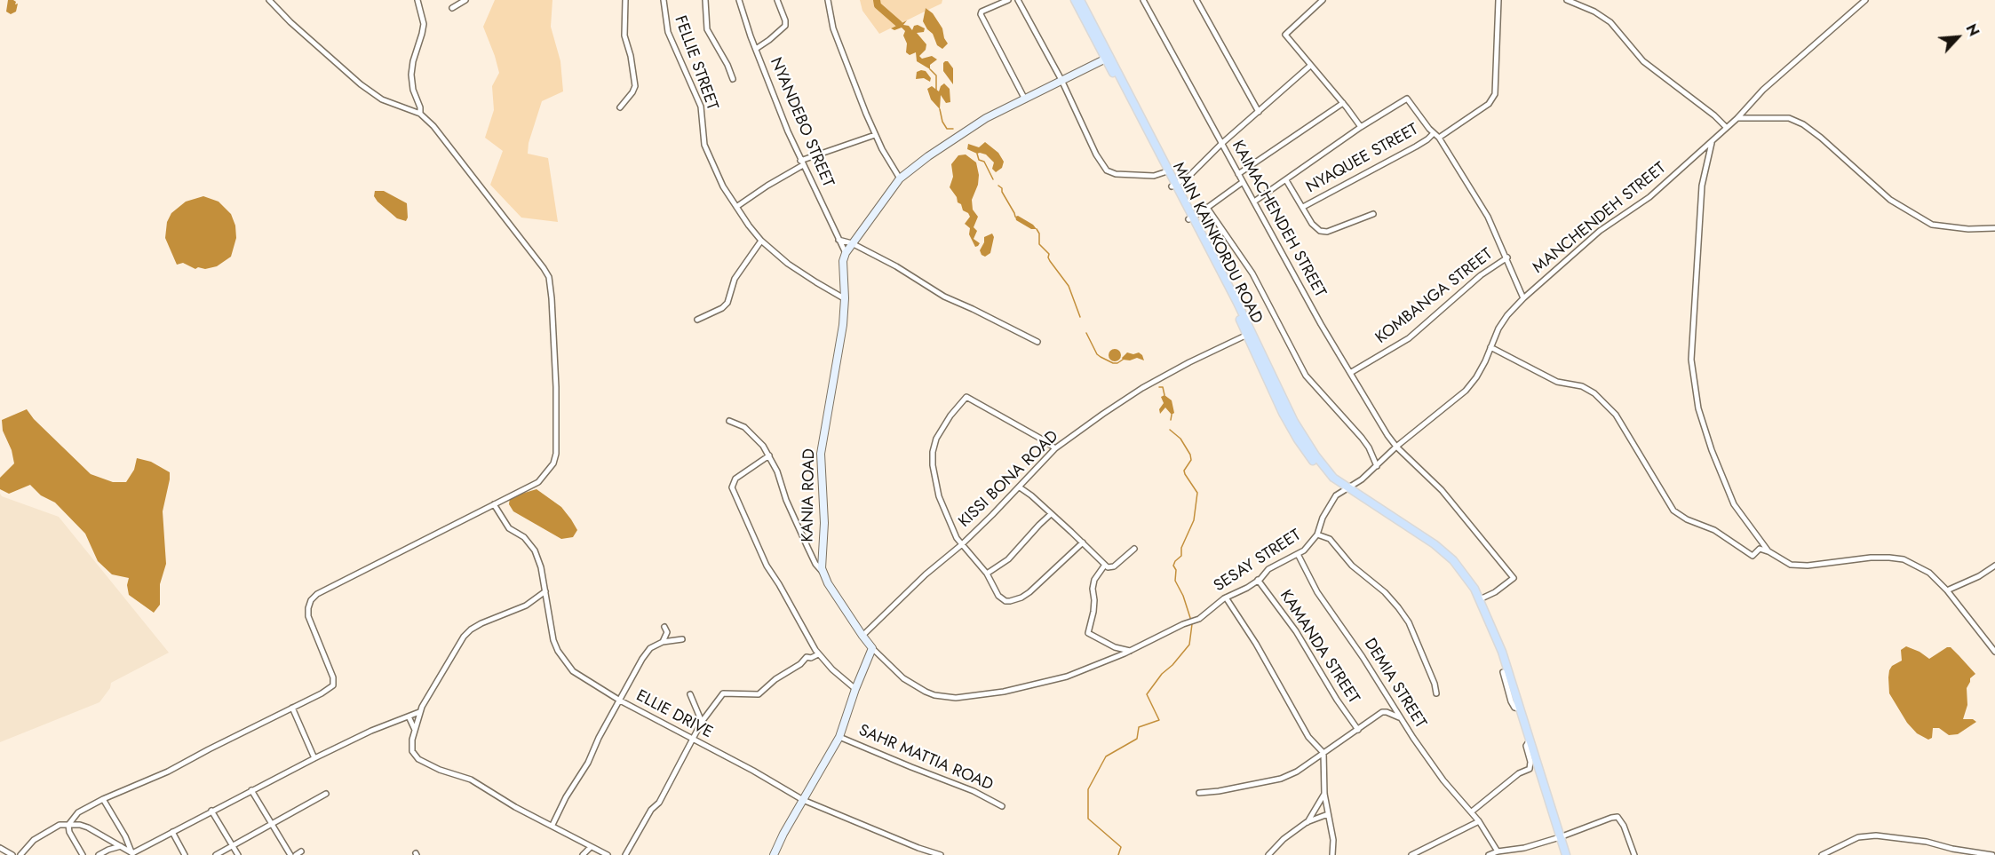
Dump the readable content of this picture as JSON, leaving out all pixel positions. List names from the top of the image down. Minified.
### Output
{"streets":{"main road":["MAIN KAINKORDU ROAD","KANIA ROAD"],"street":["FELLIE STREET","NYANDEBO STREET","NYAQUEE STREET","MANCHENDEH STREET","KAIMACHENDEH STREET","KOMBANGA STREET","KISSI BONA ROAD","SESAY STREET","KAMANDA STREET","DEMIA STREET","ELLIE DRIVE","SAHR MATTIA ROAD"]},"crossings":[["FELLIE STREET","KANIA ROAD"],["NYANDEBO STREET","KANIA ROAD"],["MANCHENDEH STREET","KAIMACHENDEH STREET"],["MANCHENDEH STREET","SESAY STREET"],["KAIMACHENDEH STREET","KOMBANGA STREET"],["MAIN KAINKORDU ROAD","KISSI BONA ROAD"],["KISSI BONA ROAD","KANIA ROAD"],["KANIA ROAD","SESAY STREET"],["SESAY STREET","KAMANDA STREET"],["SESAY STREET","DEMIA STREET"]],"north":"top right"}
